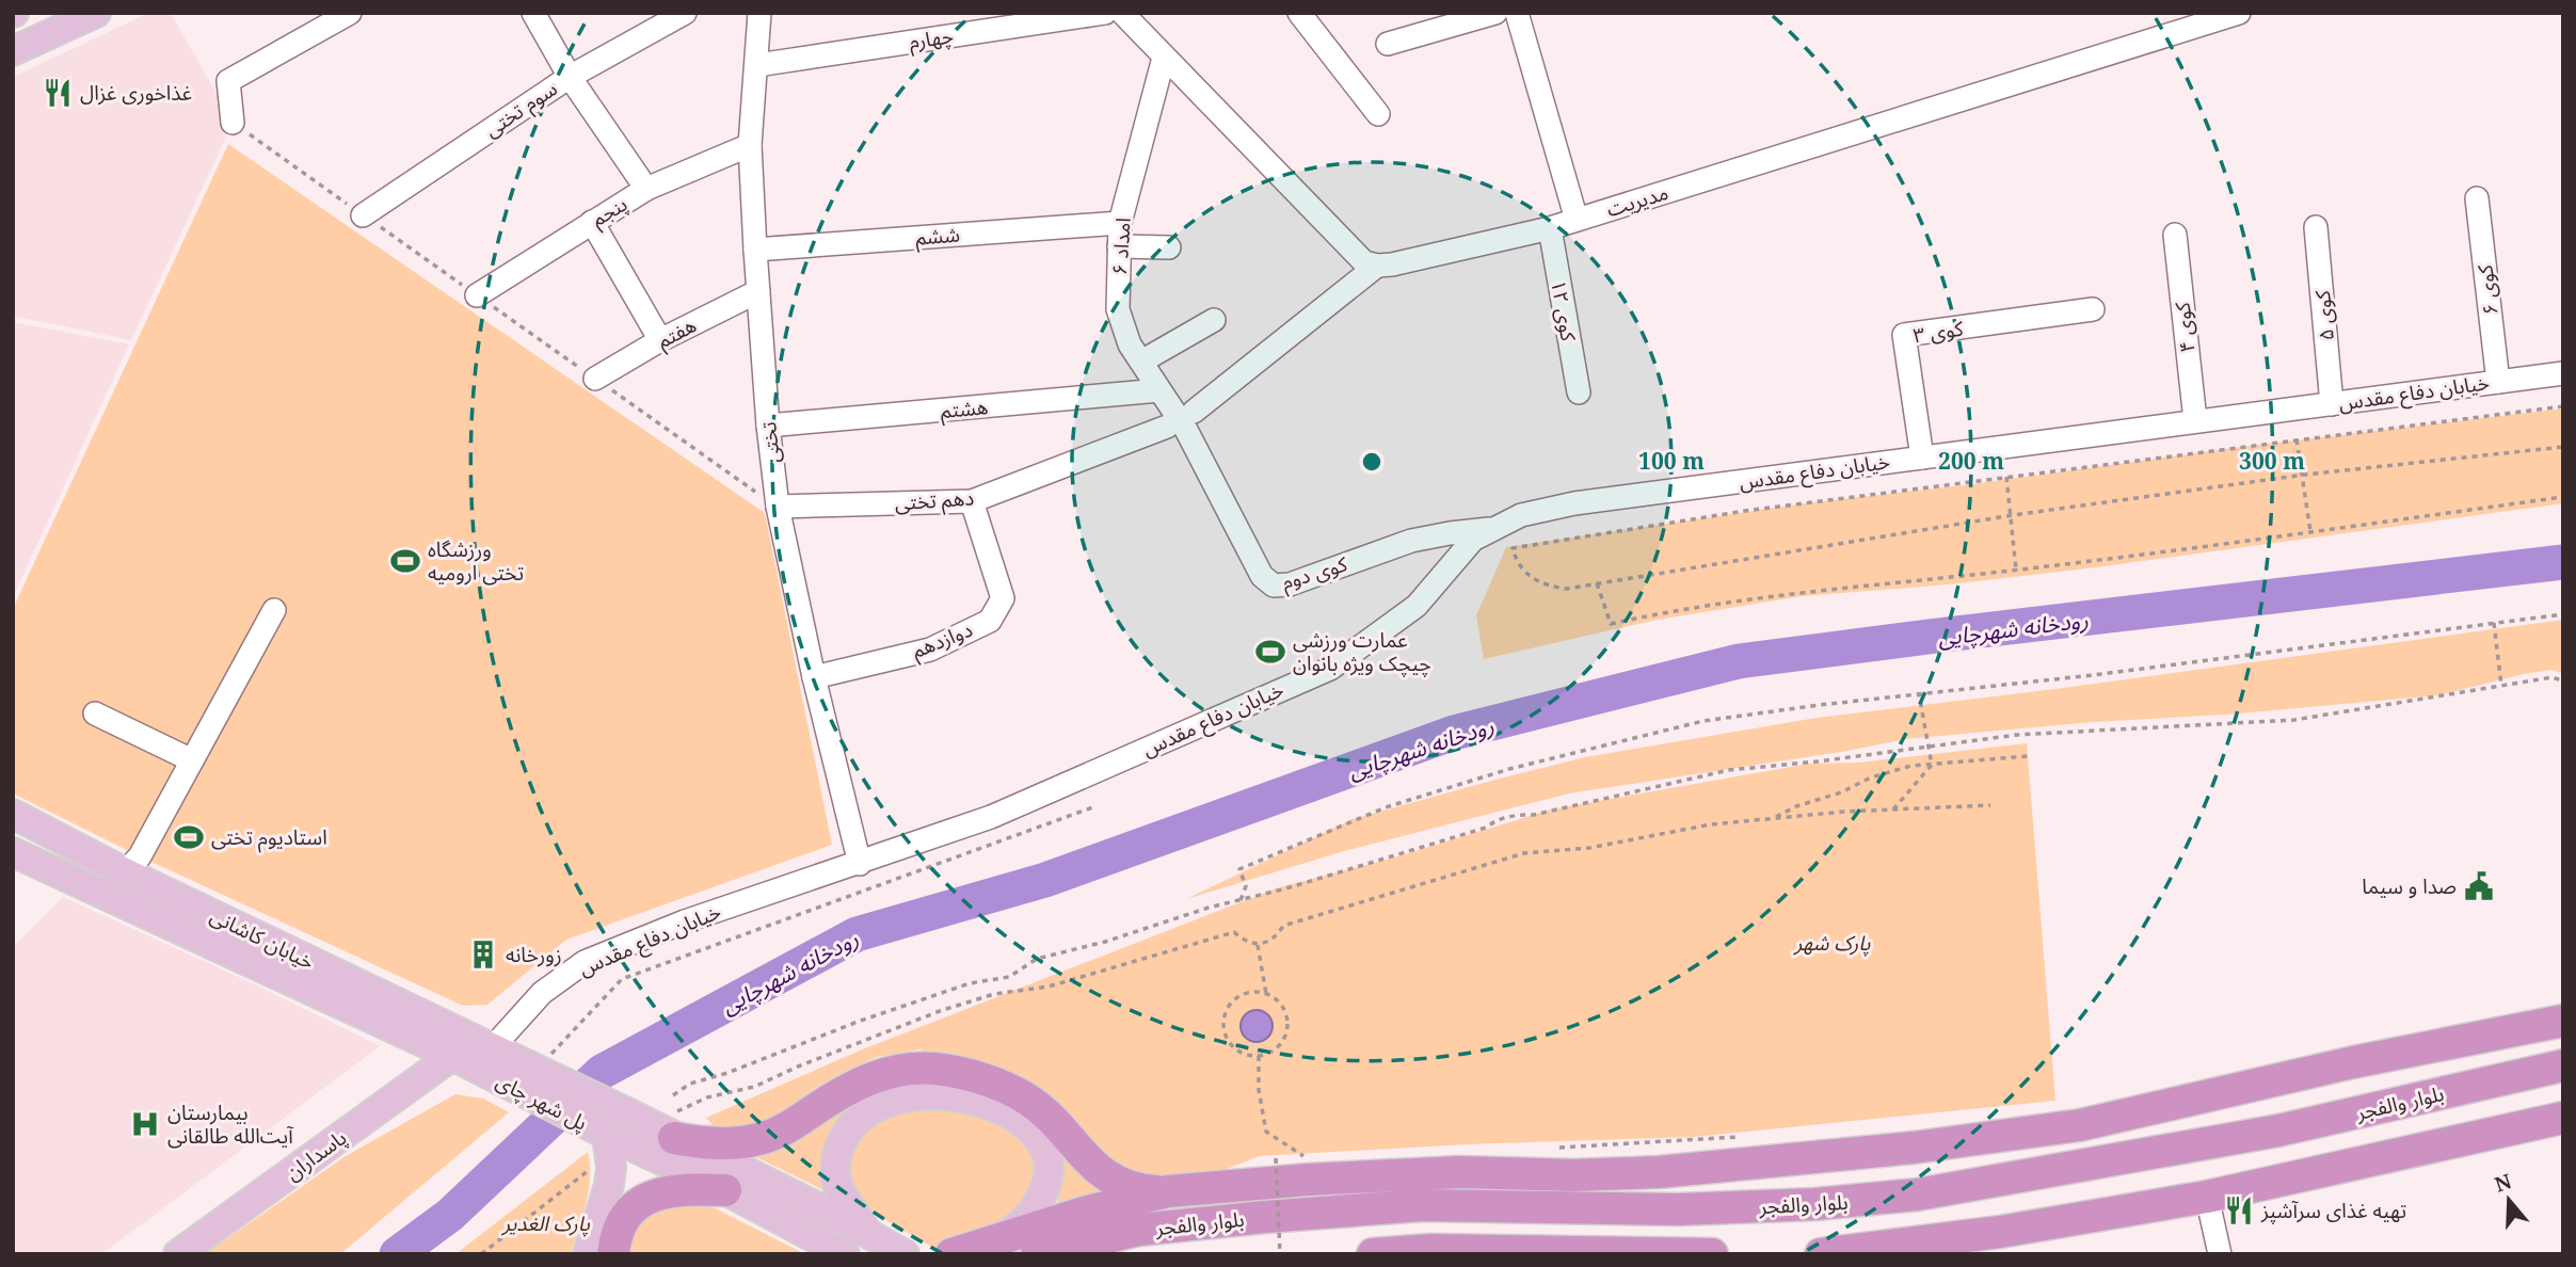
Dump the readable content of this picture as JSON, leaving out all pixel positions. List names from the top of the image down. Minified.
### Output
{"streets":{"highway":["بلوار والفجر"],"main road":["خیابان کاشانی","پل شهر چای","پاسداران"],"street":["چهارم","سوم تختی","مدیریت","پنجم","ششم","امداد ۶","کوی ۶","کوی ۱۲","کوی ۵","کوی ۴","کوی ۳","هفتم","خیابان دفاع مقدس","هشتم","تختی","دهم تختی","کوی دوم","دوازدهم"]},"crossings":[["چهارم","تختی"],["مدیریت","کوی ۱۲"],["مدیریت","دهم تختی"],["پنجم","تختی"],["ششم","امداد ۶"],["ششم","تختی"],["امداد ۶","هشتم"],["امداد ۶","دهم تختی"],["امداد ۶","کوی دوم"],["کوی ۶","خیابان دفاع مقدس"],["کوی ۵","خیابان دفاع مقدس"],["کوی ۴","خیابان دفاع مقدس"],["کوی ۳","خیابان دفاع مقدس"],["هفتم","تختی"],["خیابان دفاع مقدس","تختی"],["خیابان دفاع مقدس","کوی دوم"],["خیابان دفاع مقدس","خیابان کاشانی"],["خیابان دفاع مقدس","پل شهر چای"],["هشتم","تختی"],["تختی","دهم تختی"],["تختی","دوازدهم"],["دهم تختی","کوی دوم"],["دهم تختی","دوازدهم"],["خیابان کاشانی","پل شهر چای"],["خیابان کاشانی","پاسداران"]],"water":["رودخانه شهرچایی"],"parks":["پارک شهر","پارک الغدیر"],"places":{"restaurant":["غذاخوری غزال","تهیه غذای سرآشپز"],"sports":["ورزشگاه تختی ارومیه","عمارت ورزشی چیچک ویژه بانوان","استادیوم تختی"],"public building":["صدا و سیما"],"building":["زورخانه"],"hospital":["بیمارستان آیت‌الله طالقانی"]},"north":"top","rings":["100 m","200 m","300 m"]}
